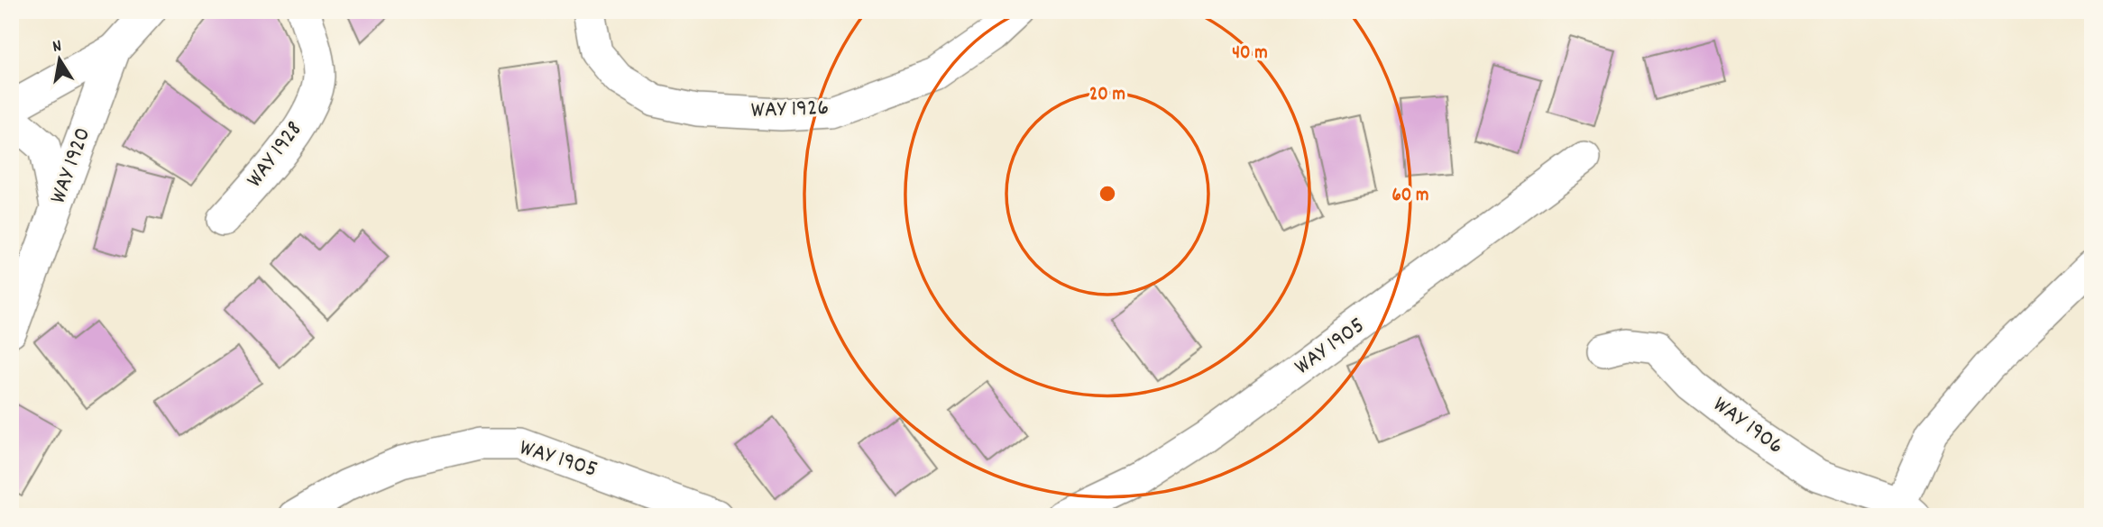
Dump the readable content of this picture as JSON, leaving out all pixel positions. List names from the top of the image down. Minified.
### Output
{"streets":{"street":["WAY 1926","WAY 1928","WAY 1920","WAY 1905","WAY 1906"]},"north":"top","rings":["40 m","20 m","60 m"]}
